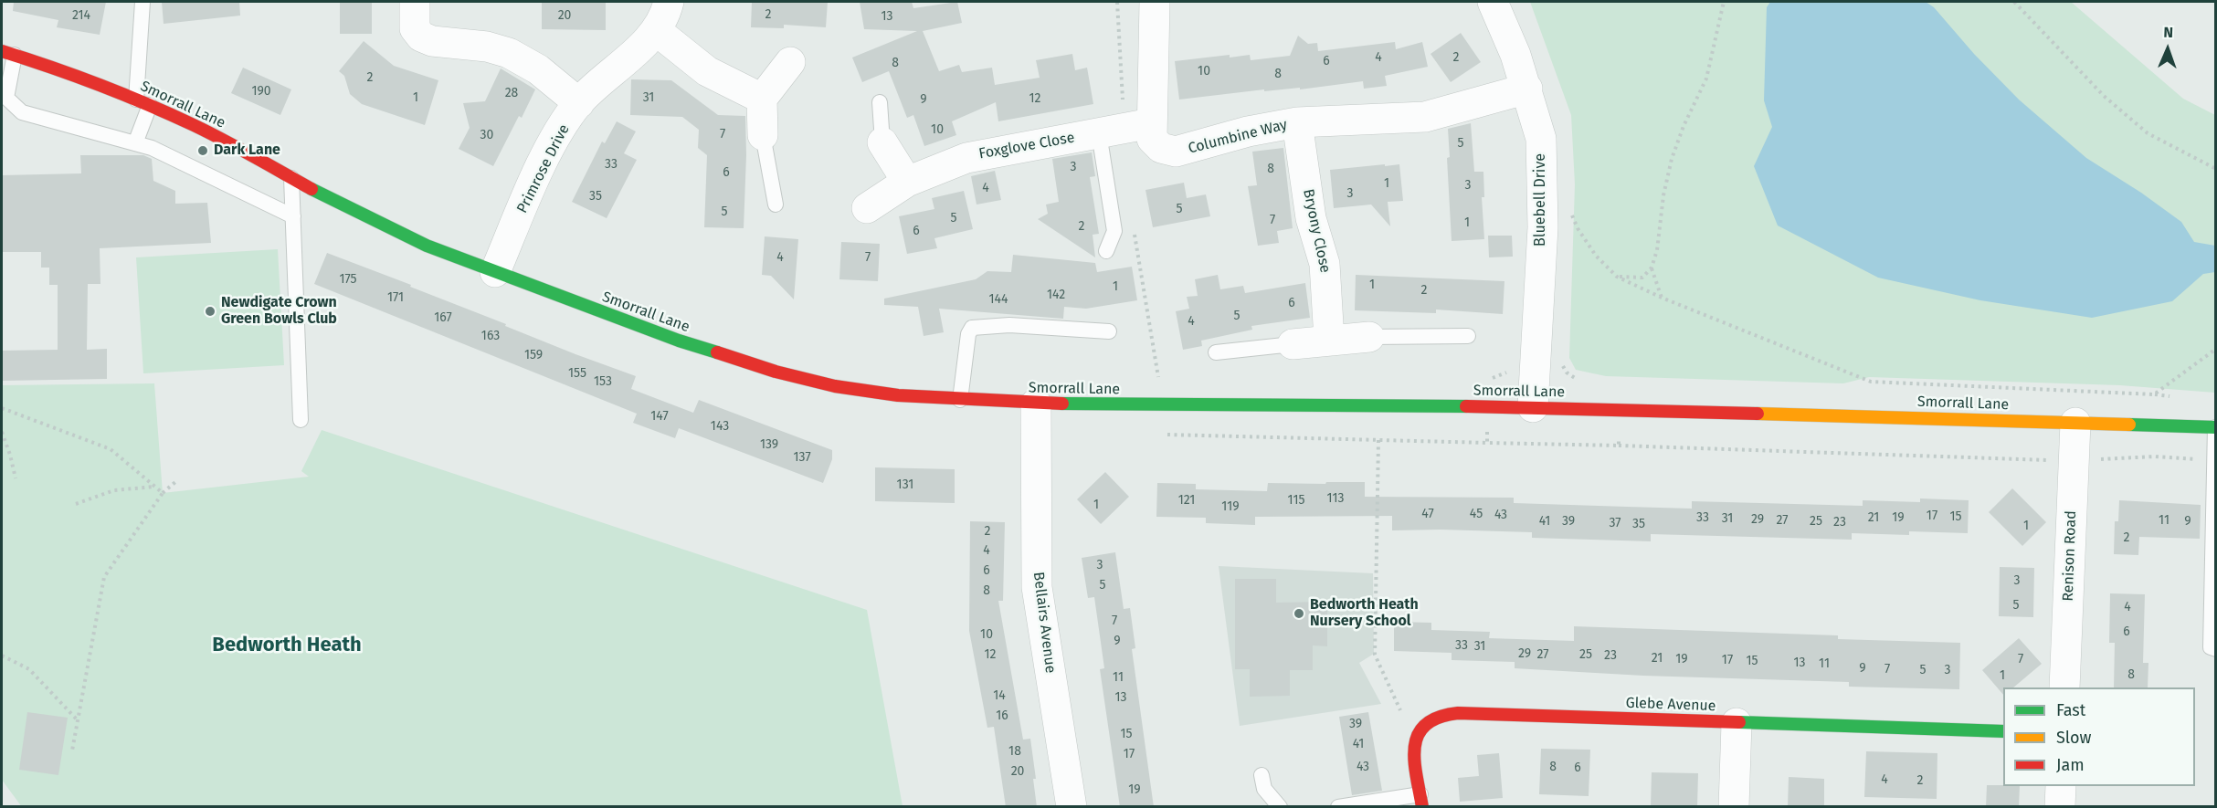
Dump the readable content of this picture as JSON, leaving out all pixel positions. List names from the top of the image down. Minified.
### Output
{"streets":{"street":["Smorrall Lane","Columbine Way","Foxglove Close","Primrose Drive","Bluebell Drive","Bryony Close","Renison Road","Bellairs Avenue","Glebe Avenue"]},"crossings":[["Smorrall Lane","Primrose Drive"],["Smorrall Lane","Bluebell Drive"],["Smorrall Lane","Renison Road"],["Smorrall Lane","Bellairs Avenue"],["Columbine Way","Foxglove Close"],["Columbine Way","Bluebell Drive"],["Columbine Way","Bryony Close"]],"districts":["Bedworth Heath"],"places":["Dark Lane","Newdigate Crown Green Bowls Club","Bedworth Heath Nursery School"],"house_numbers":["2","214","20","13","4","2","6","8","10","8","2","190","28","1","31","12","9","10","7","30","5","33","3","8","6","1","3","4","3","35","5","5","5","7","1","2","6","4","7","175","1","1","2","142","171","144","6","5","167","4","163","159","155","153","147","143","139","137","131","113","121","115","1","119","47","45","43","17","15","33","21","19","31","29","27","11","41","39","25","9","23","37","35","1","2","2","4","3","6","3","5","8","5","4","7","6","10","9","33","31","29","12","27","25","23","21","19","7","17","15","13","11","9","7","5","3","8","1","11","14","13","16","39","15","41","18","17","43","8","6","20","4","2","19"],"legend":["Fast","Slow","Jam"],"north":"top"}
